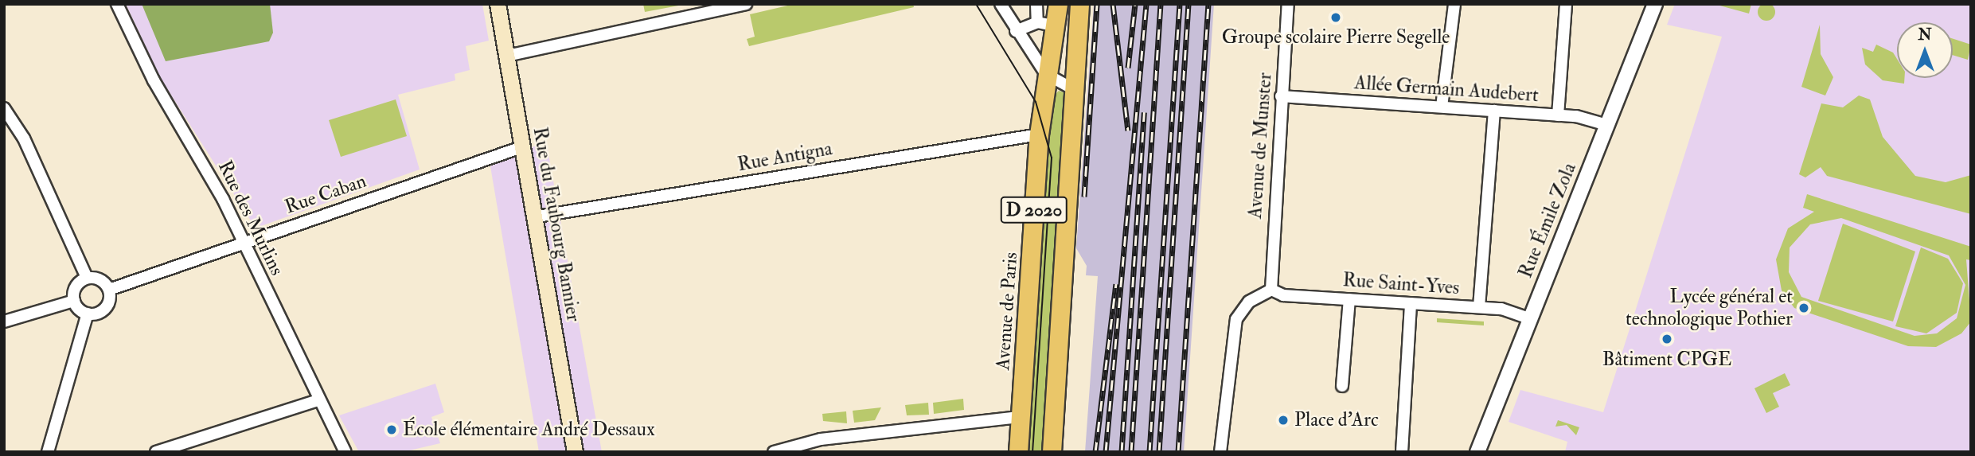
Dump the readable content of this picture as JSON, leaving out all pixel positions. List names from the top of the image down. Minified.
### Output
{"streets":{"main road":["D 2020","Rue du Faubourg Bannier","Avenue de Paris"],"street":["Allée Germain Audebert","Avenue de Munster","Rue Antigna","Rue Caban","Rue des Murlins","Rue Émile Zola","Rue Saint-Yves"]},"crossings":[["Allée Germain Audebert","Avenue de Munster"],["Allée Germain Audebert","Rue Émile Zola"],["Avenue de Munster","Rue Saint-Yves"],["Rue Antigna","Rue du Faubourg Bannier"],["Rue Antigna","Avenue de Paris"],["Rue Caban","Rue des Murlins"],["Rue Caban","Rue du Faubourg Bannier"],["Rue Émile Zola","Rue Saint-Yves"]],"places":["Groupe scolaire Pierre Segelle","Lycée général et technologique Pothier","Bâtiment CPGE","Place d'Arc","École élémentaire André Dessaux"],"north":"top"}
